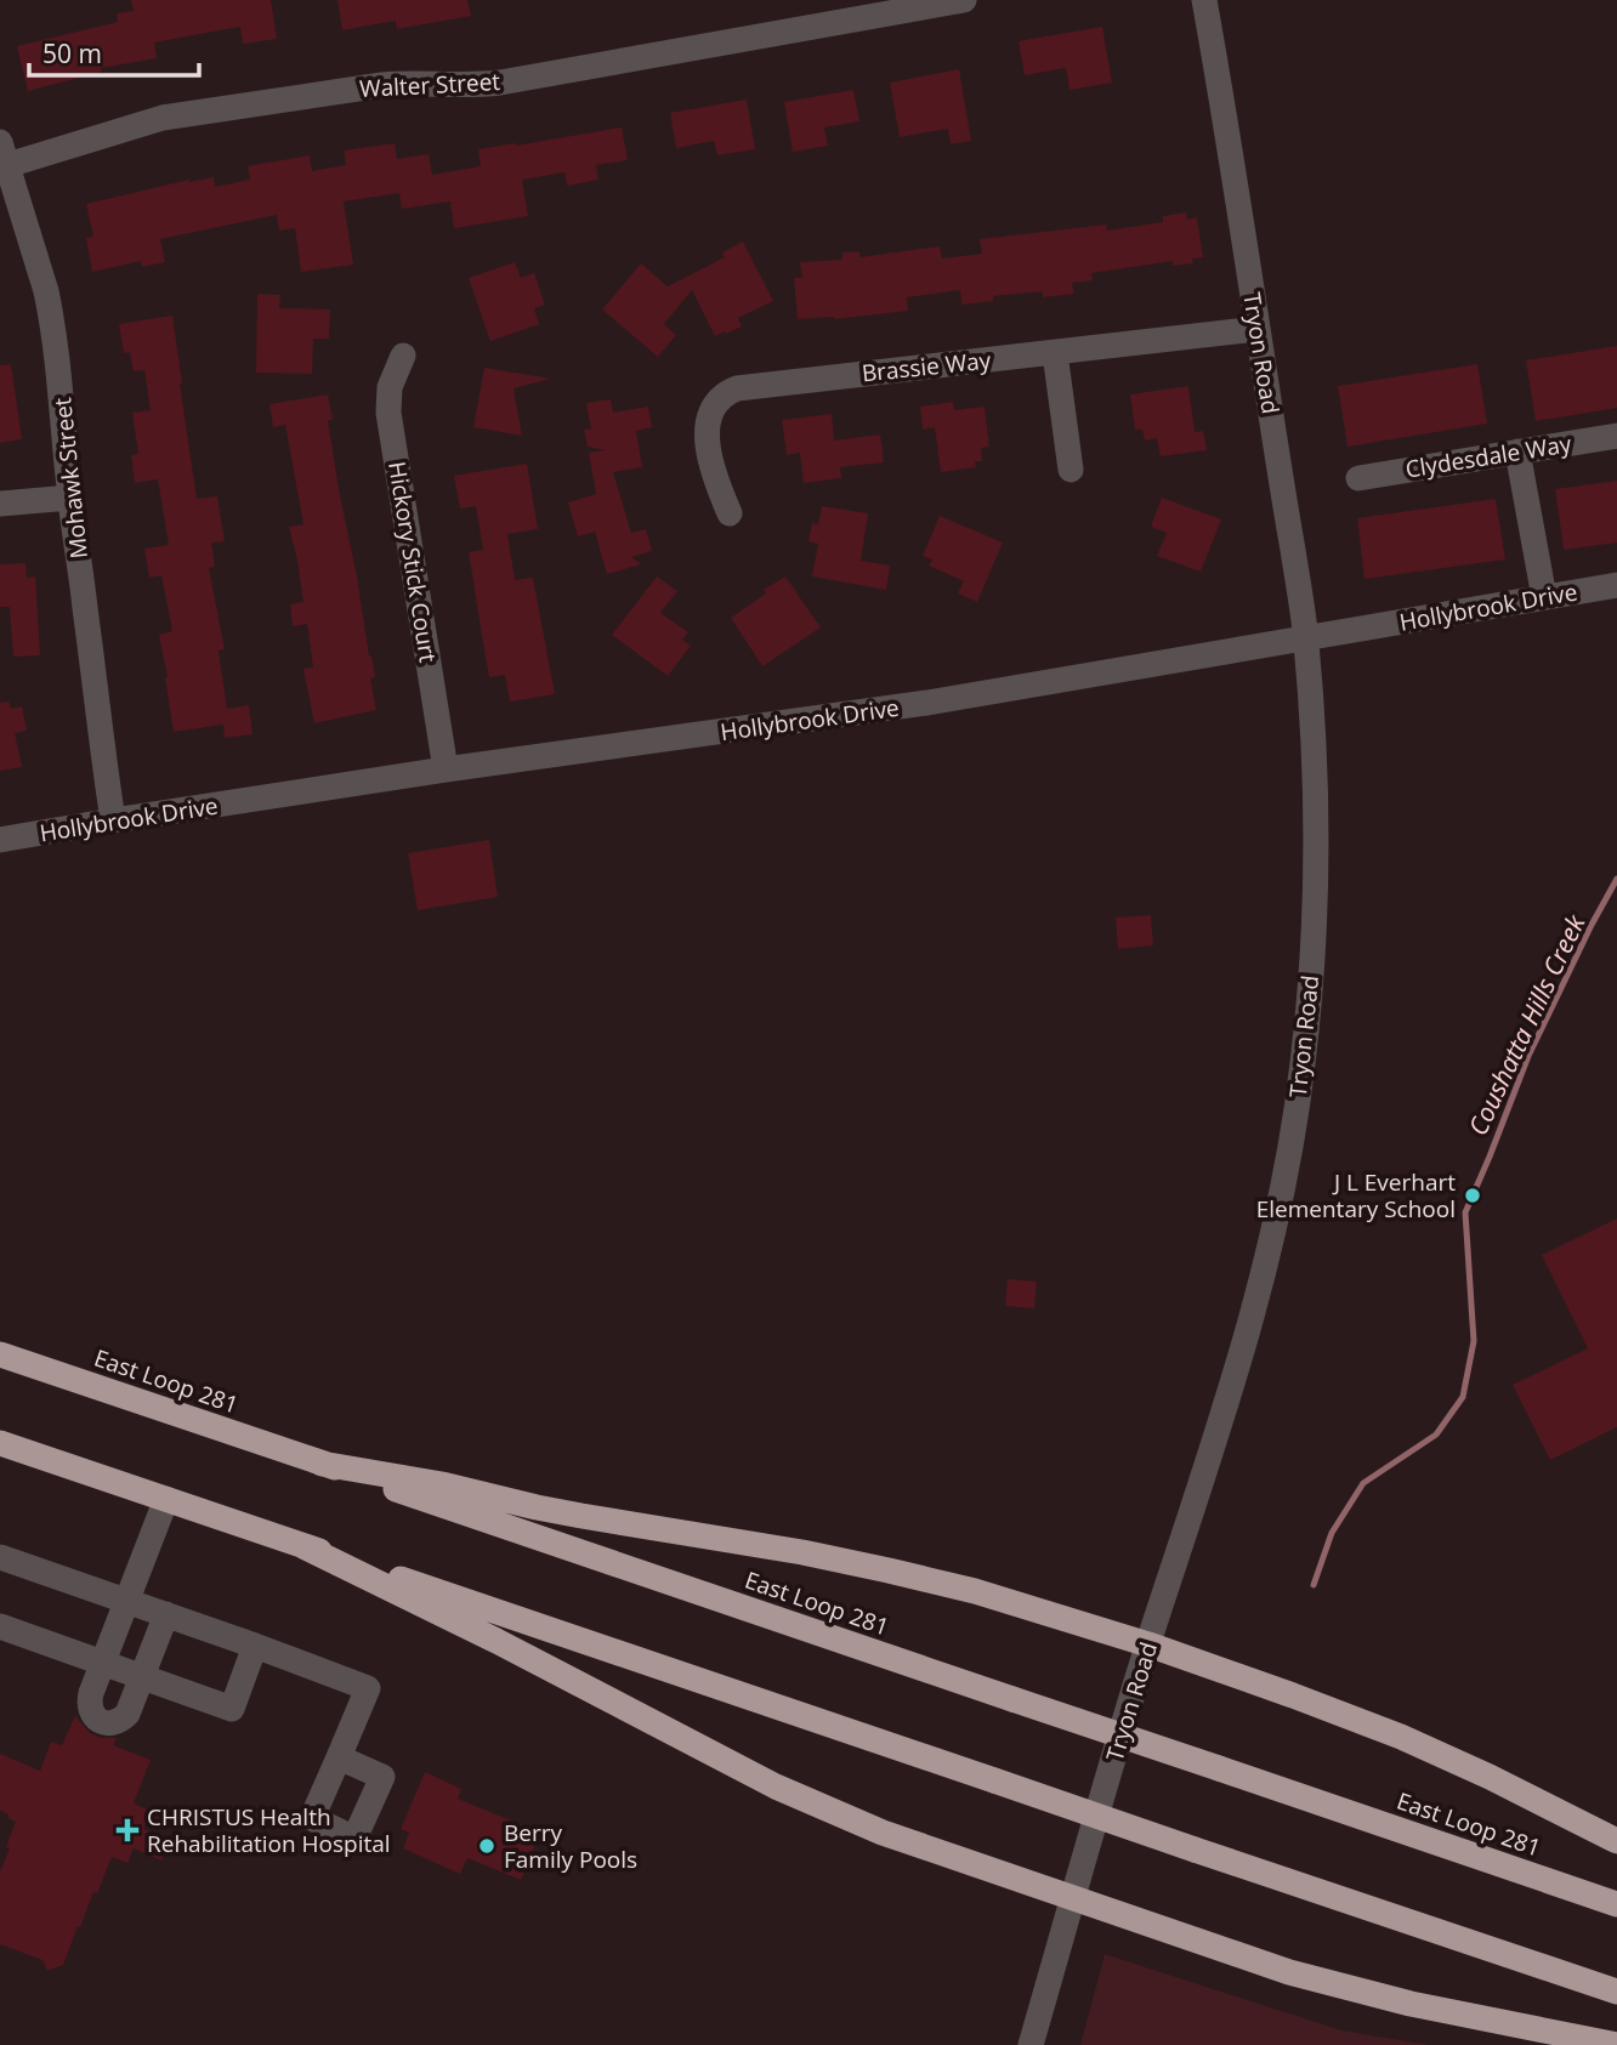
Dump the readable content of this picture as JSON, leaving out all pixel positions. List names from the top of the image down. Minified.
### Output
{"streets":{"highway":["East Loop 281"],"street":["Walter Street","Tryon Road","Brassie Way","Clydesdale Way","Mohawk Street","Hickory Stick Court","Hollybrook Drive"]},"crossings":[["Walter Street","Mohawk Street"],["Tryon Road","Brassie Way"],["Tryon Road","Hollybrook Drive"],["Mohawk Street","Hollybrook Drive"],["Hickory Stick Court","Hollybrook Drive"]],"water":["Coushatta Hills Creek"],"places":{"other":["J L Everhart Elementary School","Berry Family Pools"],"health":["CHRISTUS Health Rehabilitation Hospital"]},"scale_bar":"50 m"}
